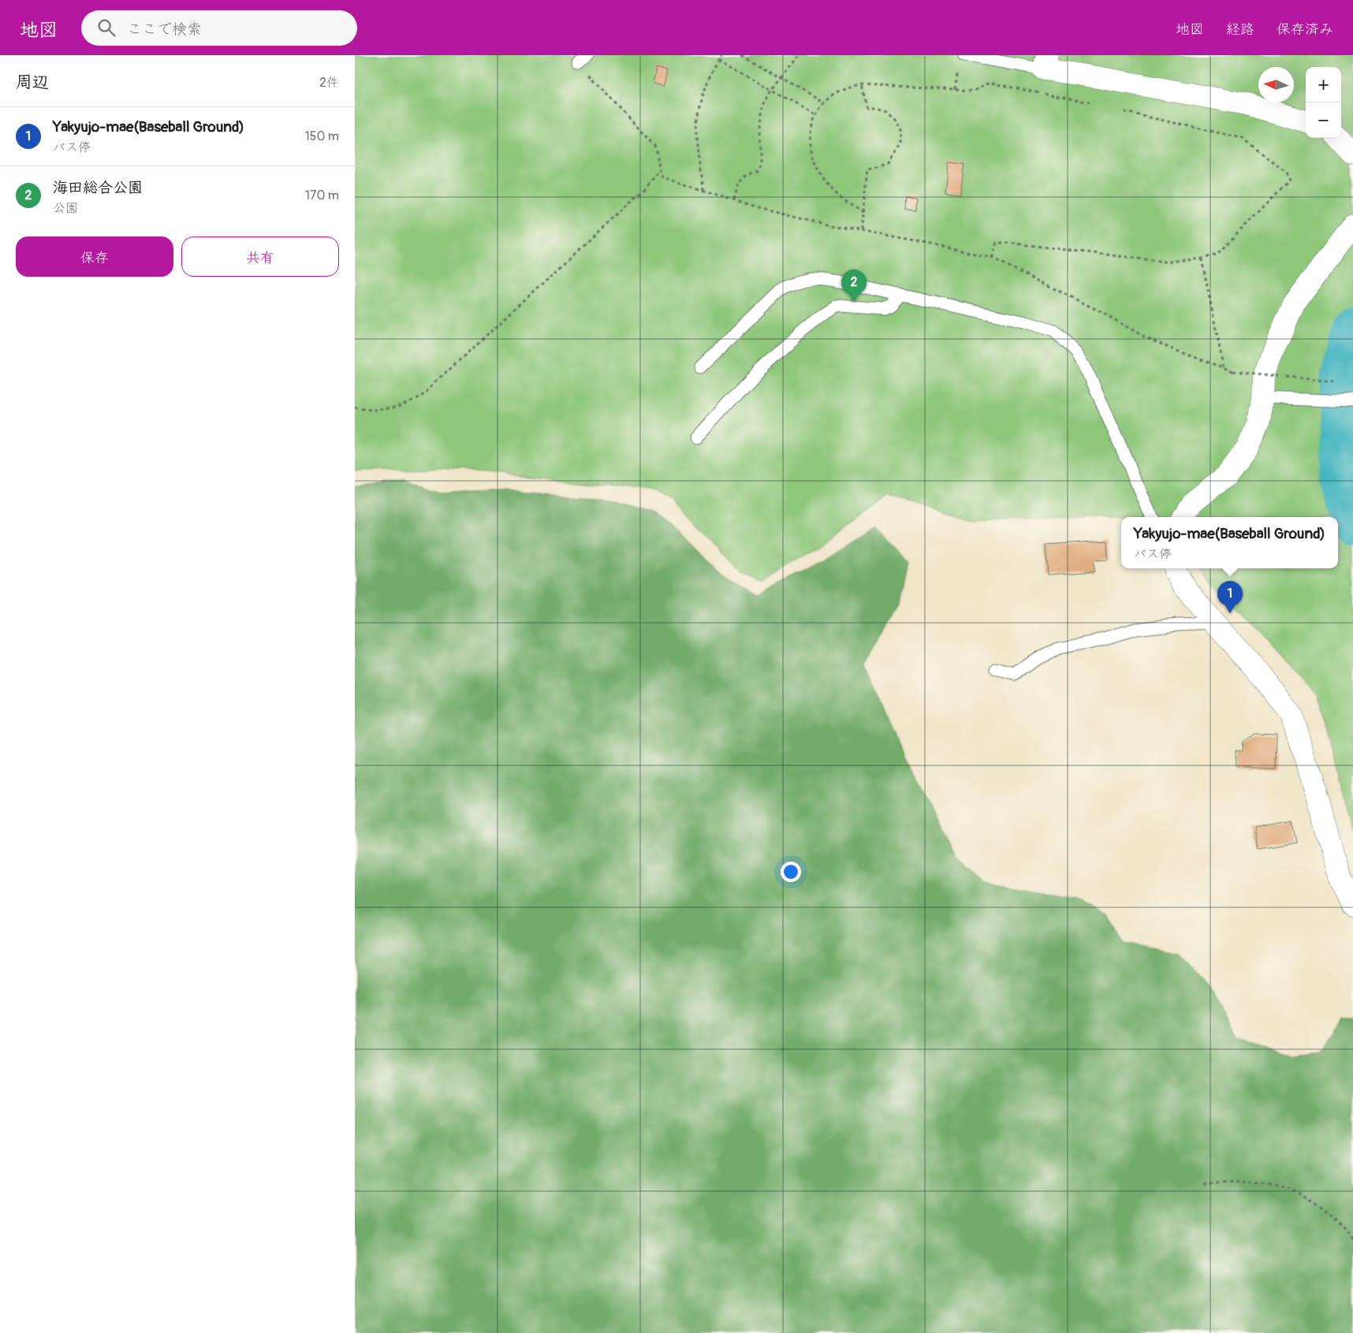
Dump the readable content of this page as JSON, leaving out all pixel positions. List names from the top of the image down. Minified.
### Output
{"north":"left","page":{"header":"地図","search":"ここで検索","nav":["地図","経路","保存済み"],"heading":["周辺","2件"],"map_buttons":["+","−"],"list":[{"mark":"1","name":"Yakyujo-mae(Baseball Ground)","note":"バス停","value":"150 m"},{"mark":"2","name":"海田総合公園","note":"公園","value":"170 m"}],"buttons":["保存","共有"],"pins":["2","1"],"popup":["Yakyujo-mae(Baseball Ground)","バス停"]}}
